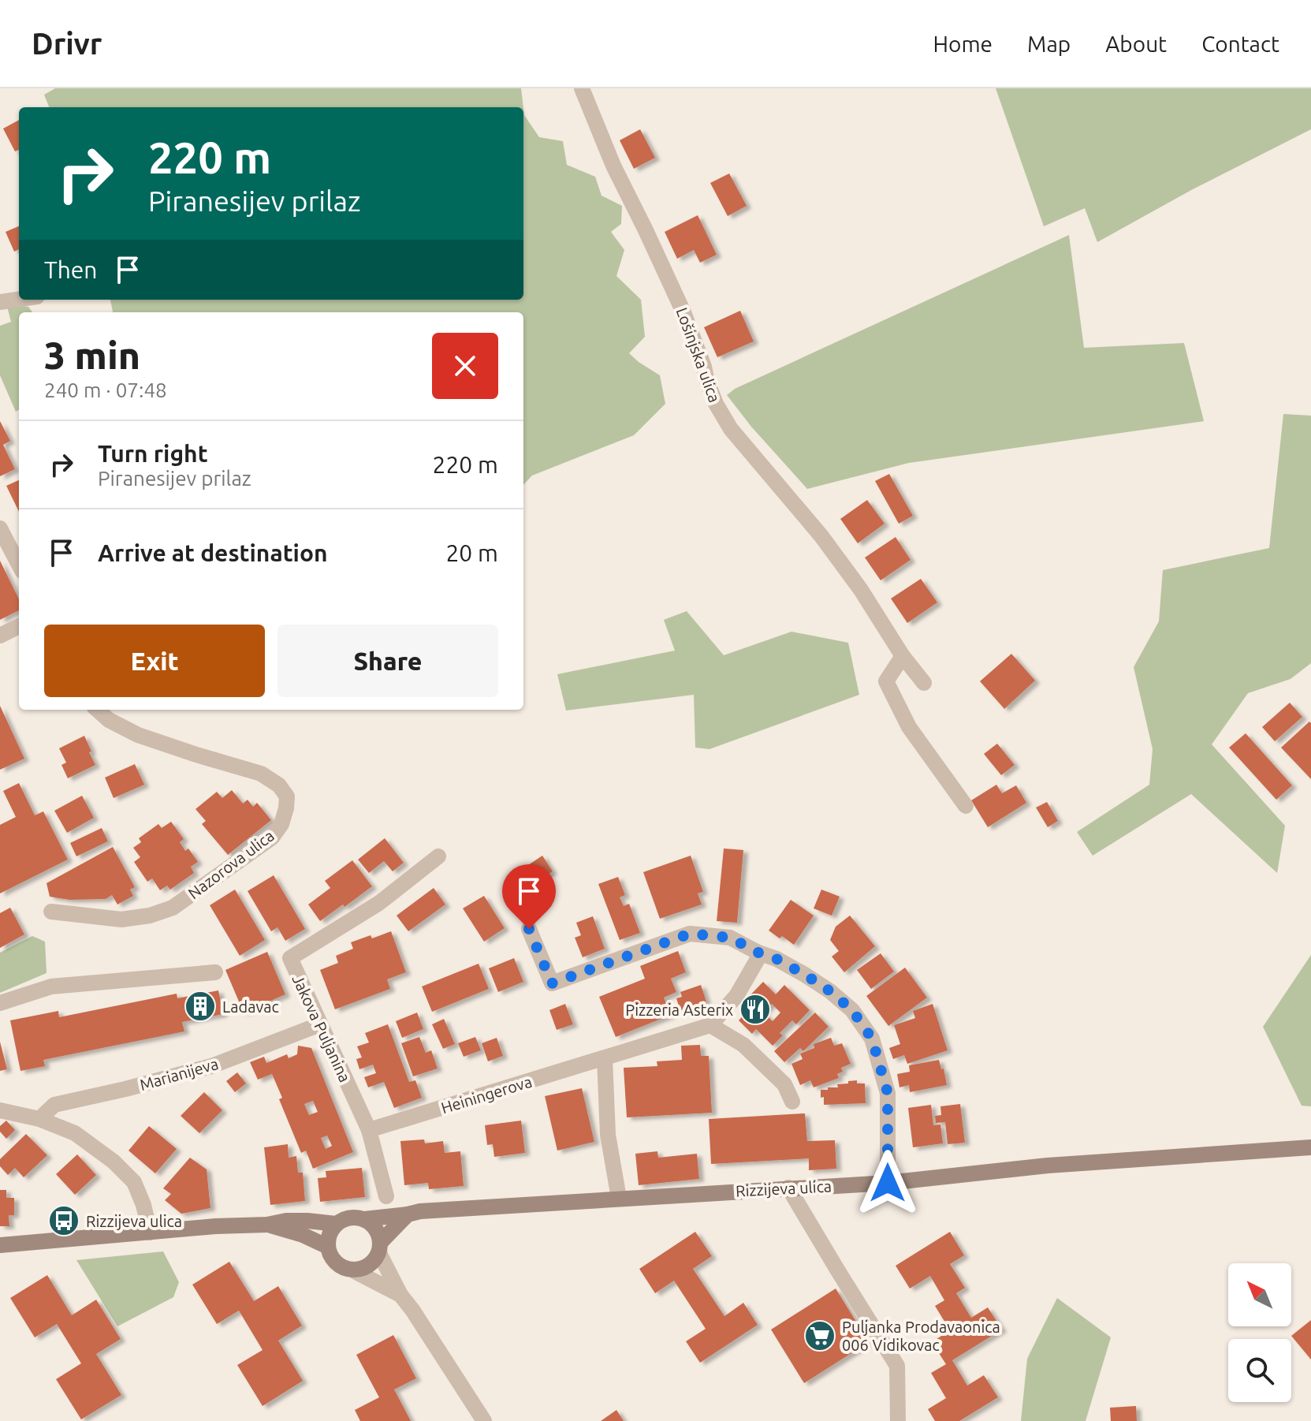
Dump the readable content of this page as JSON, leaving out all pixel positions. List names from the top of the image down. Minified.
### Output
{"streets":{"street":["Lošinjska ulica","Nazorova ulica","Jakova Puljanina","Marianijeva","Heiningerova","Rizzijeva ulica"]},"crossings":[["Jakova Puljanina","Marianijeva"],["Jakova Puljanina","Heiningerova"]],"places":{"building":["Ladavac"],"restaurant":["Pizzeria Asterix"],"bus stop":["Rizzijeva ulica"],"supermarket":["Puljanka Prodavaonica 006 Vidikovac"]},"north":"top left","page":{"header":"Drivr","nav":["Home","Map","About","Contact"],"turn":["220 m","Piranesijev prilaz"],"then":"Then","heading":["3 min","240 m · 07:48"],"list":[{"name":"Turn right","note":"Piranesijev prilaz","value":"220 m"},{"name":"Arrive at destination","value":"20 m"}],"buttons":["Exit","Share"]}}
